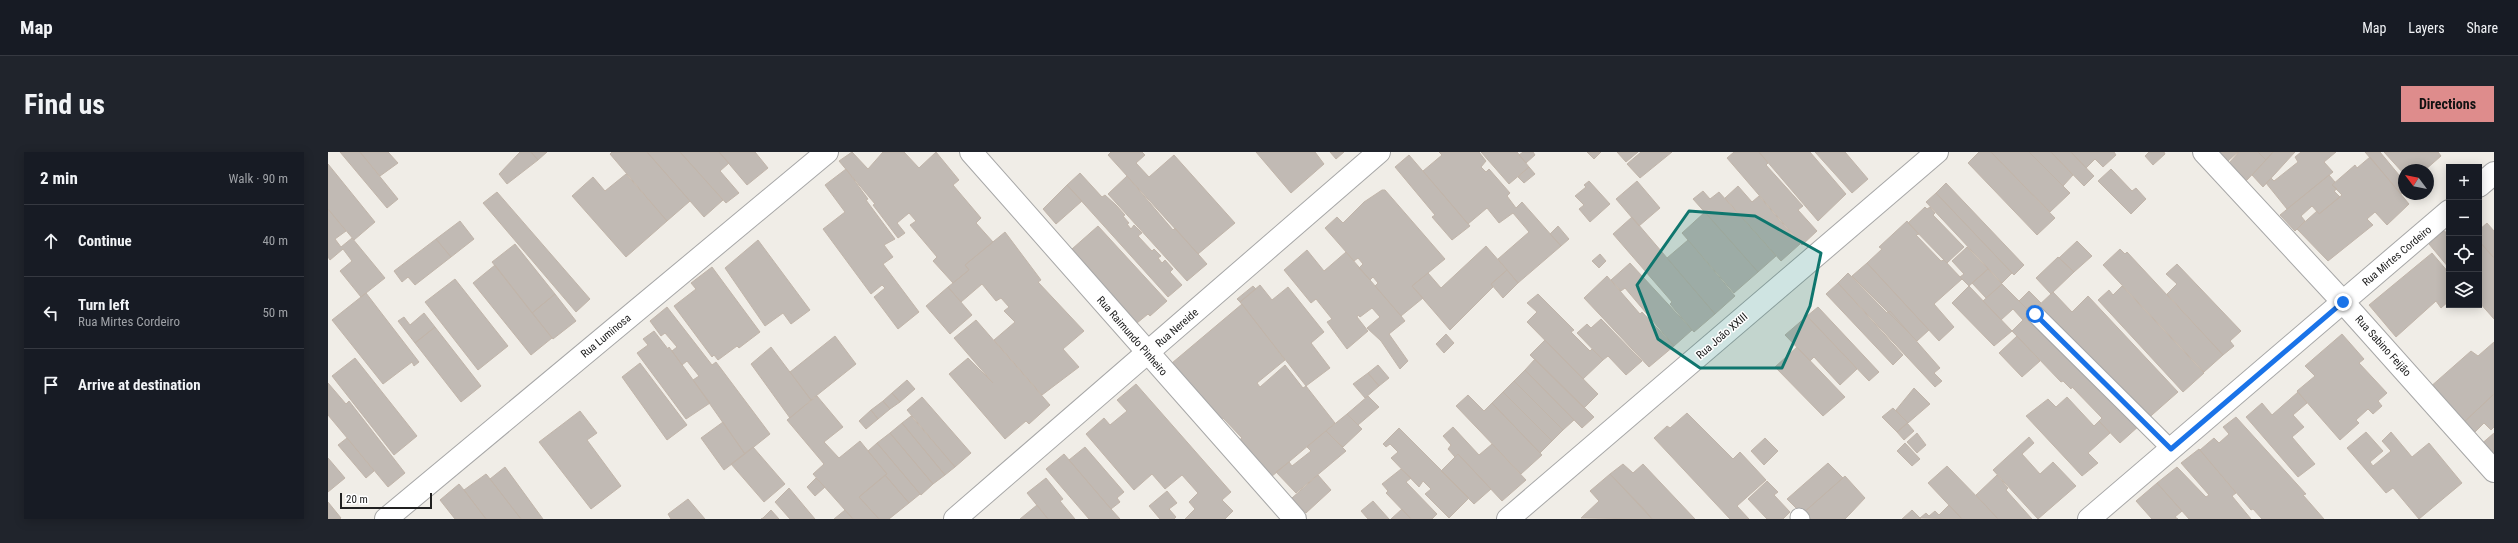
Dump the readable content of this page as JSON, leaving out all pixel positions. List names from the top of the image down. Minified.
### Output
{"streets":{"street":["Rua Mirtes Cordeiro","Rua Nereide","Rua Luminosa","Rua Raimundo Pinheiro","Rua João XXIII","Rua Sabino Feijão"]},"crossings":[["Rua Mirtes Cordeiro","Rua Sabino Feijão"],["Rua Nereide","Rua Raimundo Pinheiro"]],"scale_bar":"20 m","north":"top left","page":{"header":"Map","nav":["Map","Layers","Share"],"buttons":"Directions","title":"Find us","heading":["2 min","Walk · 90 m"],"map_buttons":["+","−"],"list":[["Continue","40 m"],["Turn left","Rua Mirtes Cordeiro","50 m"],"Arrive at destination"],"scale":"20 m"}}
